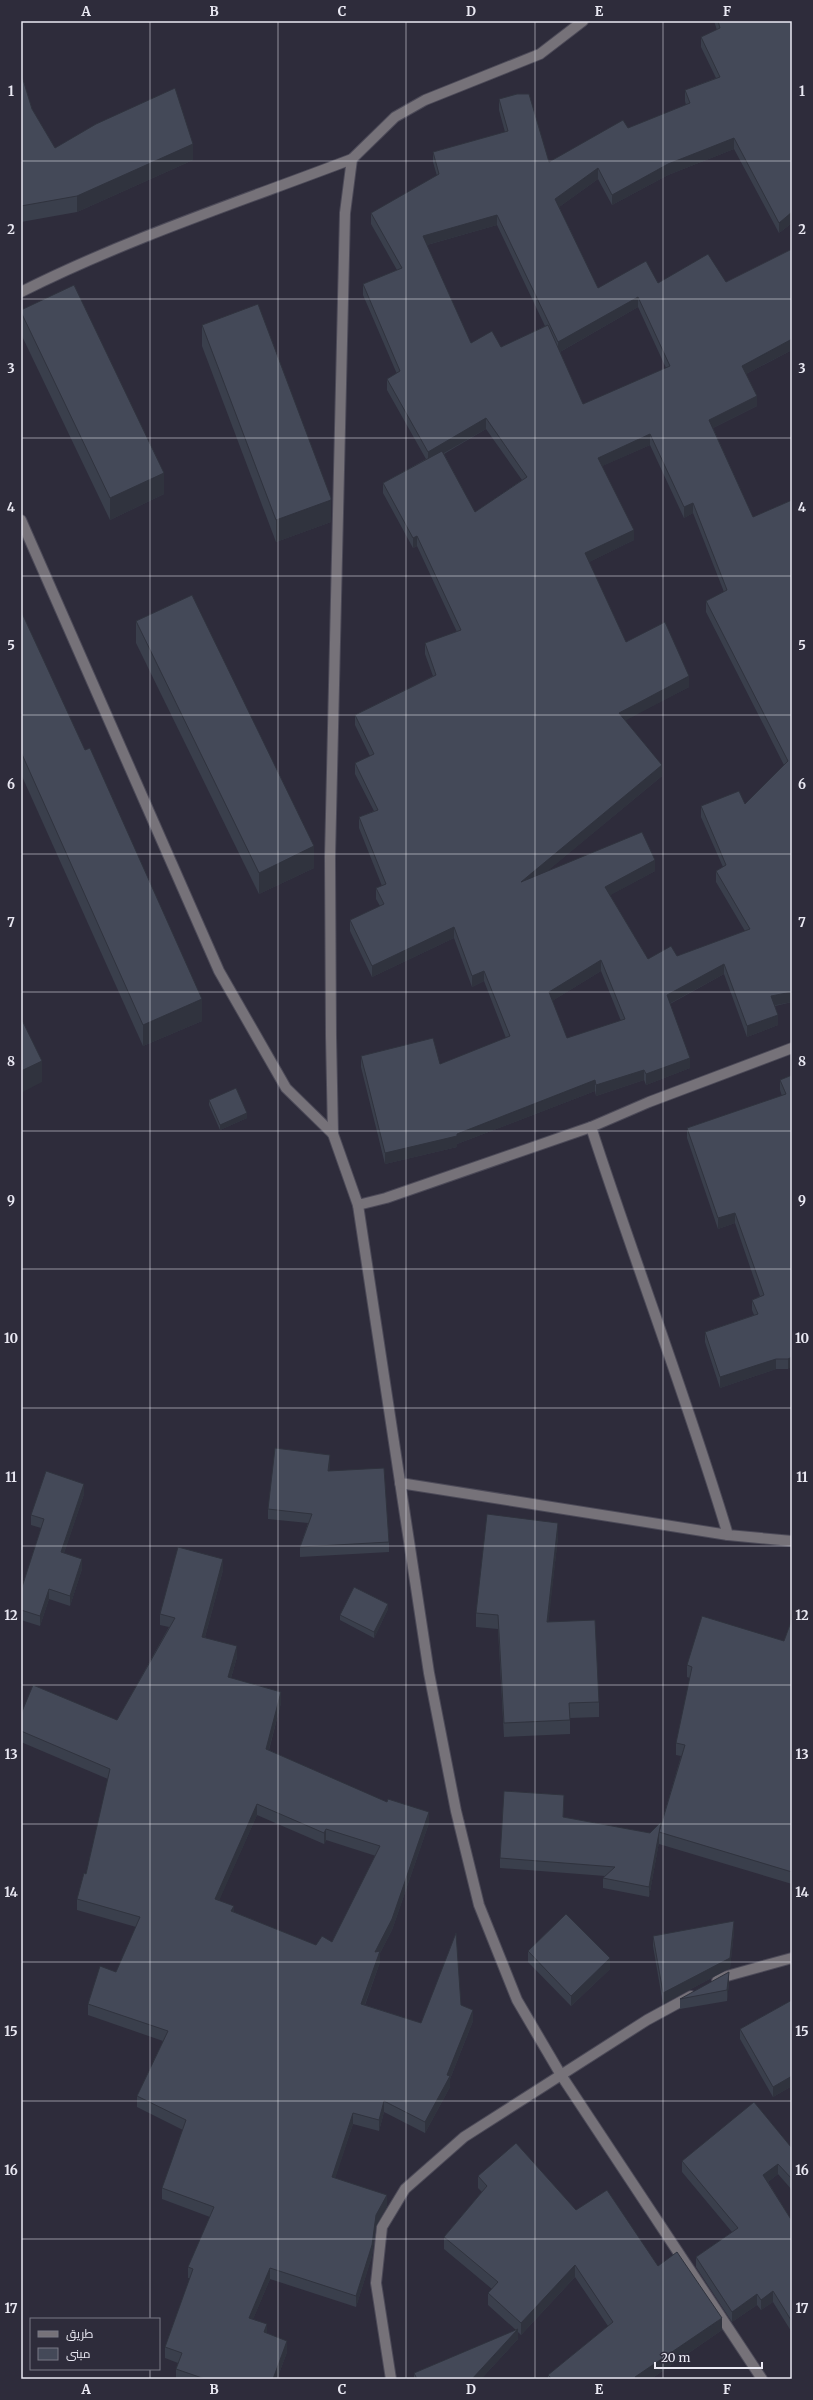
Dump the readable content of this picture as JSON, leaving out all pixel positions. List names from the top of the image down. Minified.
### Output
{"legend":["طريق","مبنى"],"scale_bar":"20 m","grid":{"columns":["A","B","C","D","E","F"],"rows":["1","2","3","4","5","6","7","8","9","10","11","12","13","14","15","16","17"]}}
